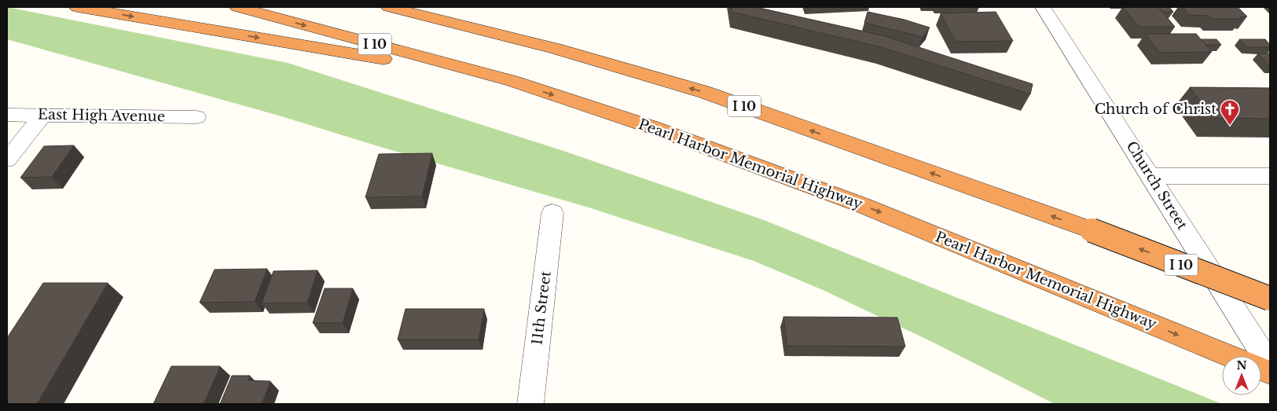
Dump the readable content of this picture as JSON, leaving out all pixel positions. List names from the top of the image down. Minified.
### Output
{"streets":{"highway":["I 10","Pearl Harbor Memorial Highway"],"street":["East High Avenue","Church Street","11th Street"]},"places":{"church":["Church of Christ"]},"north":"top"}
